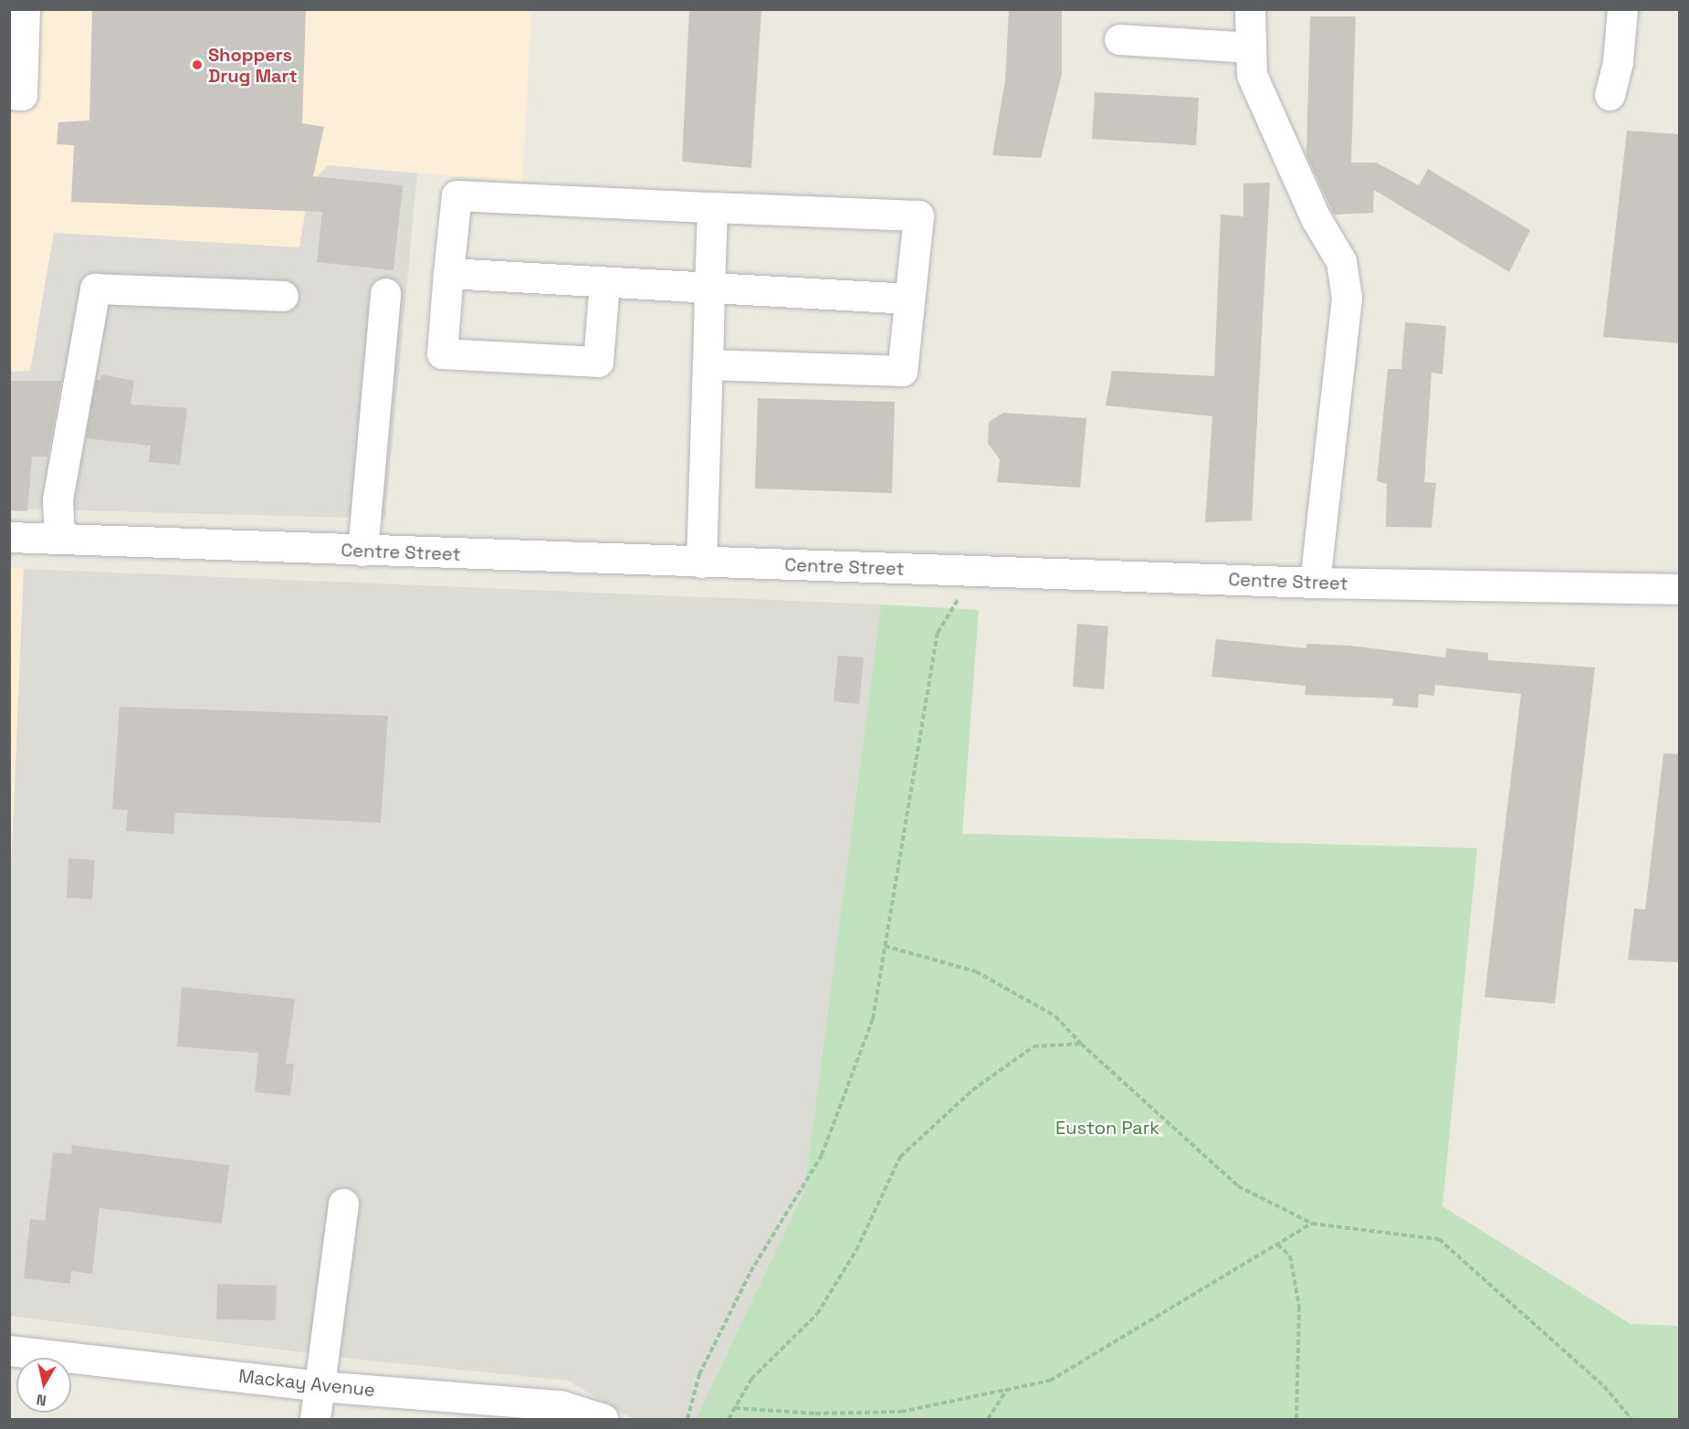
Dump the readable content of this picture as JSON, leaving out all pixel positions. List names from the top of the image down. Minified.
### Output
{"streets":{"street":["Centre Street","Mackay Avenue"]},"parks":["Euston Park"],"places":["Shoppers Drug Mart"],"north":"bottom"}
